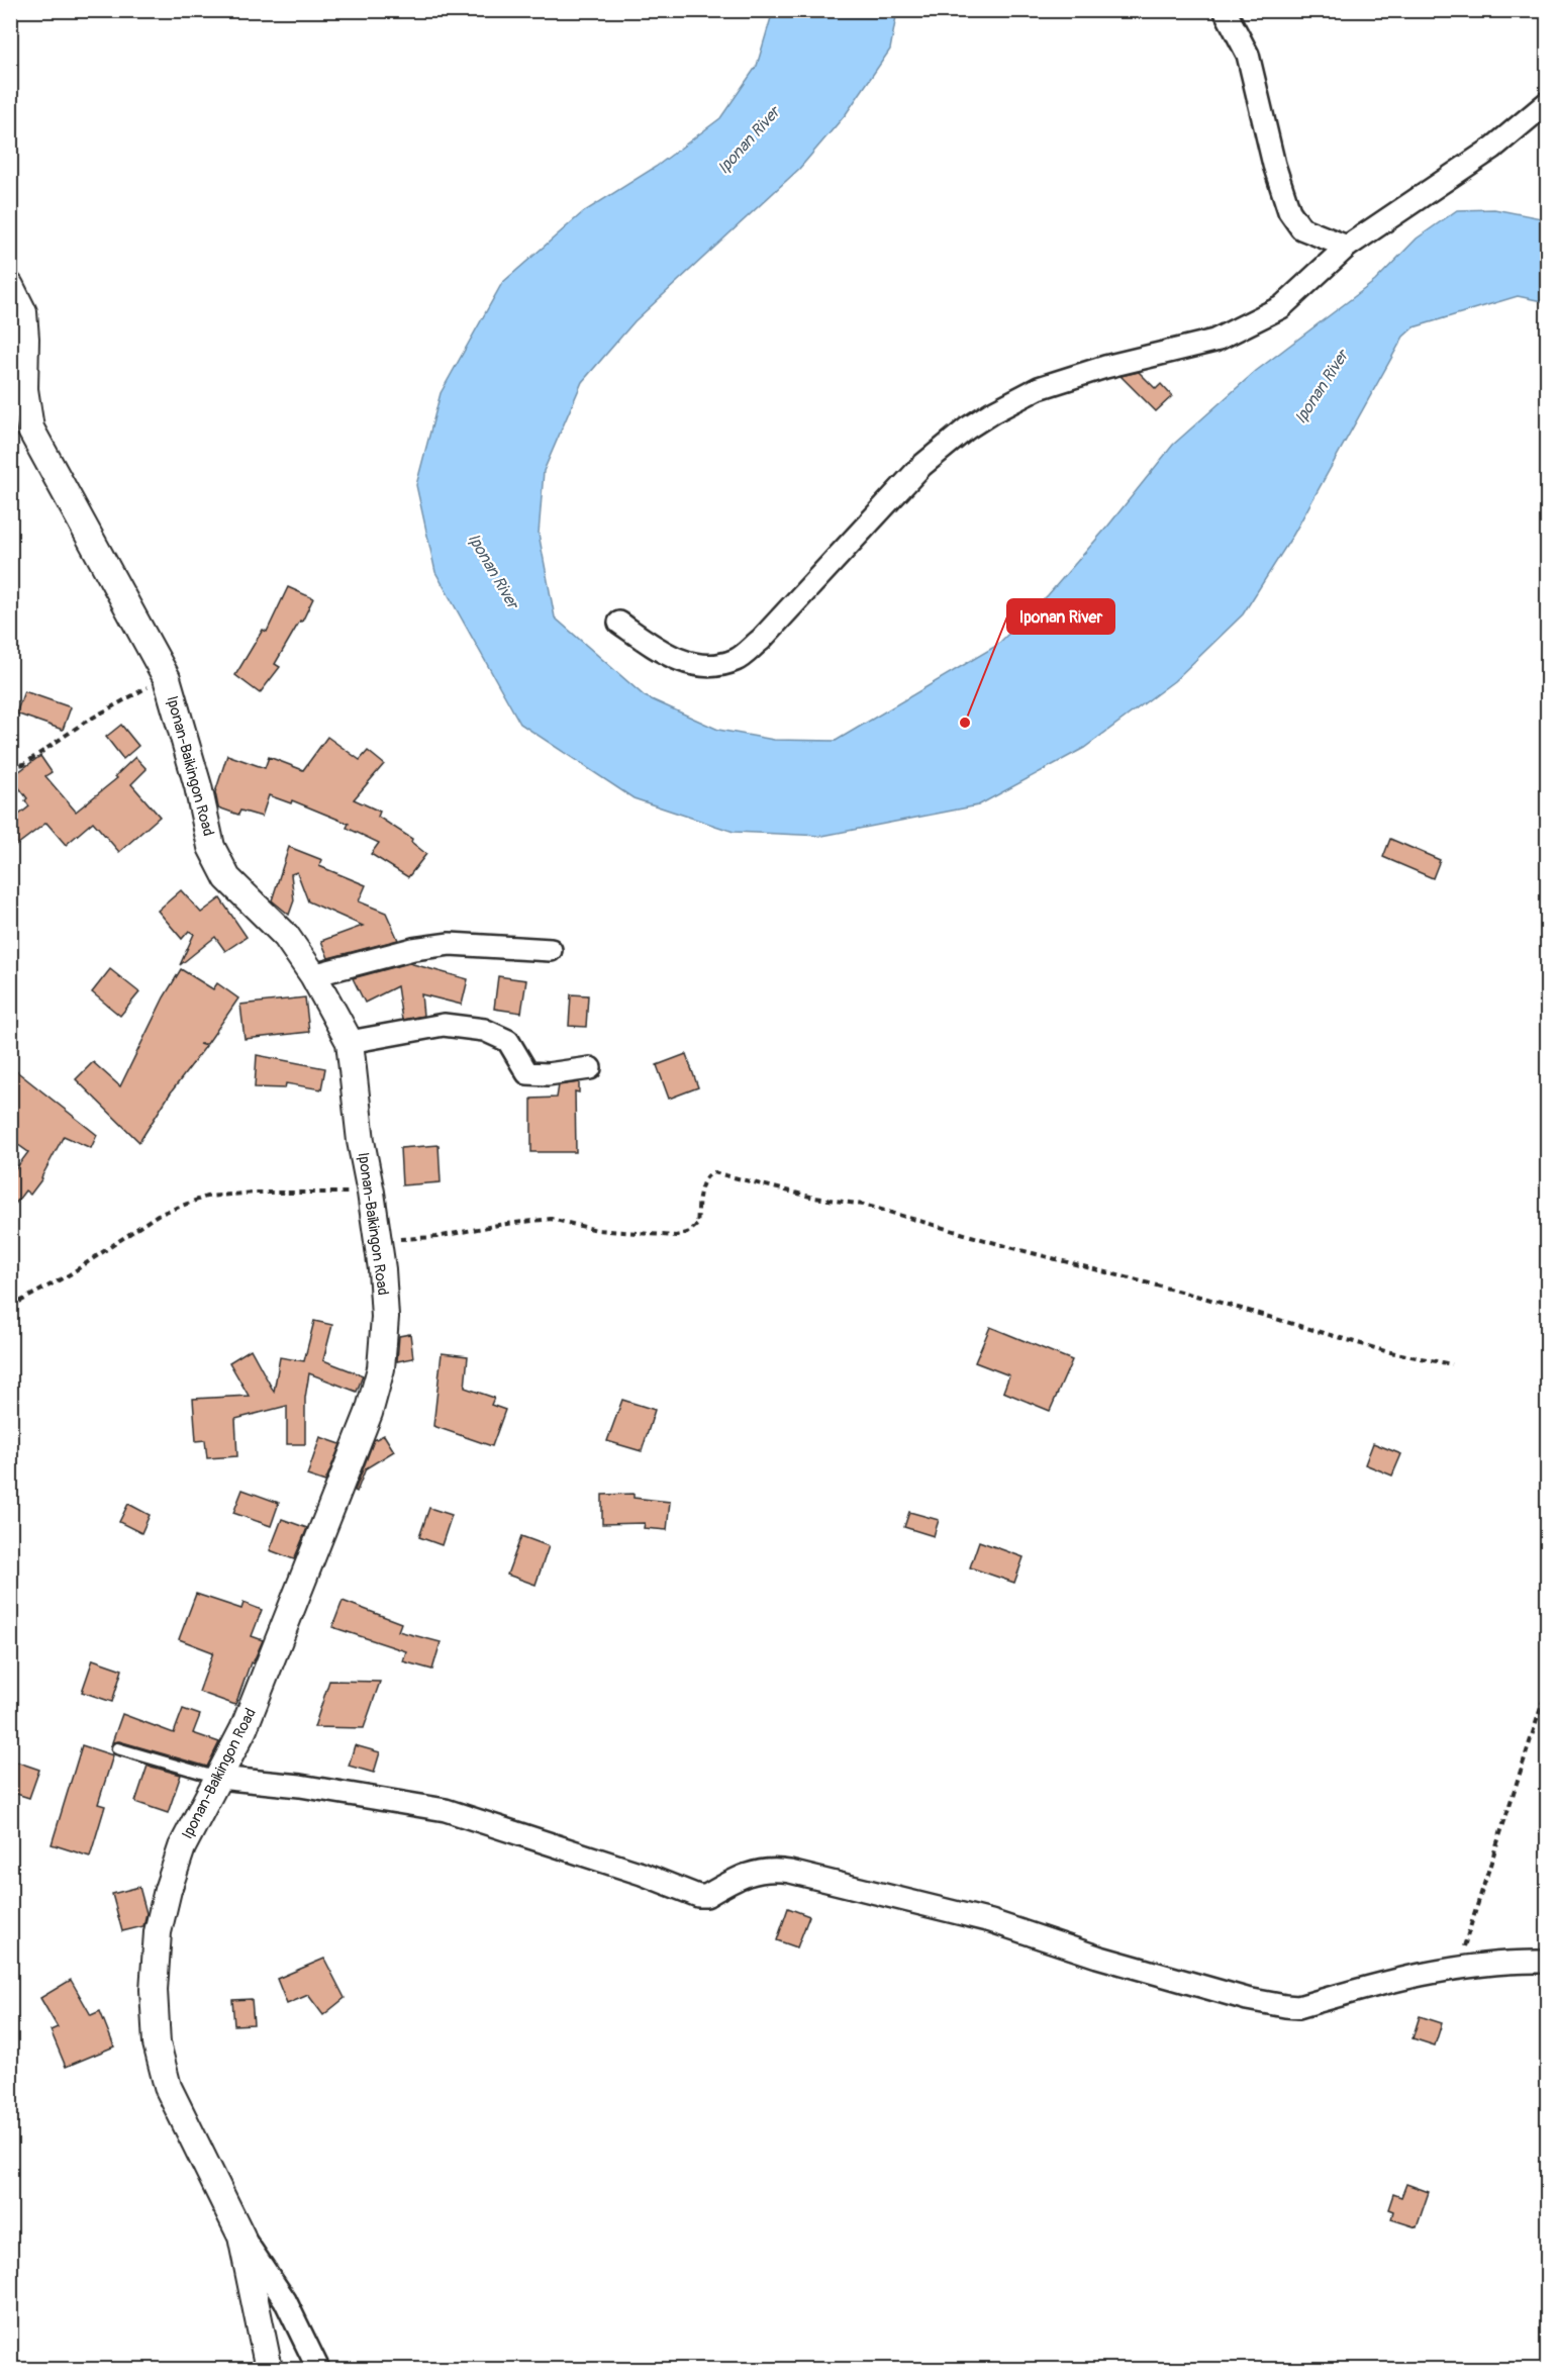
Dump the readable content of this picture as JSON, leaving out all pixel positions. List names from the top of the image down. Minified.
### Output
{"streets":{"street":["Iponan-Baikingon Road"]},"water":["Iponan River"],"places":["Iponan River"]}
